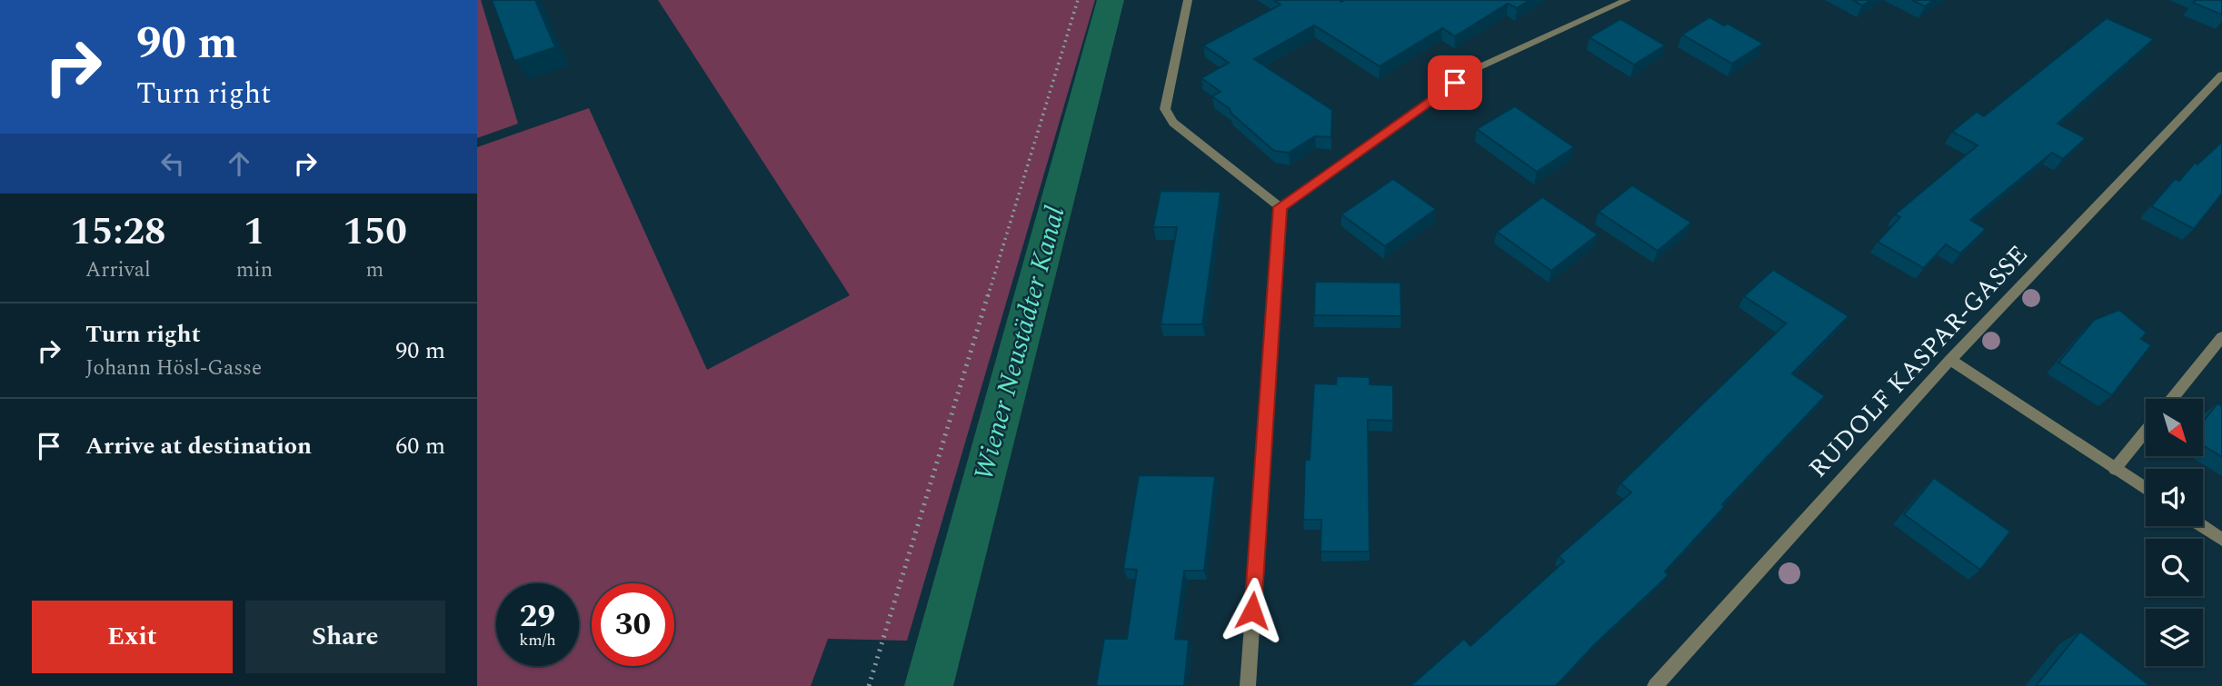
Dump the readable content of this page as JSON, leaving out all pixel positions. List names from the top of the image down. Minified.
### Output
{"streets":{"street":["RUDOLF KASPAR-GASSE"]},"water":["Wiener Neustädter Kanal"],"north":"bottom right","page":{"turn":["90 m","Turn right"],"eta":["15:28","Arrival","1","min","150","m"],"list":[{"name":"Turn right","note":"Johann Hösl-Gasse","value":"90 m"},{"name":"Arrive at destination","value":"60 m"}],"speed":"29 km/h","limit":"30","buttons":["Exit","Share"]}}
